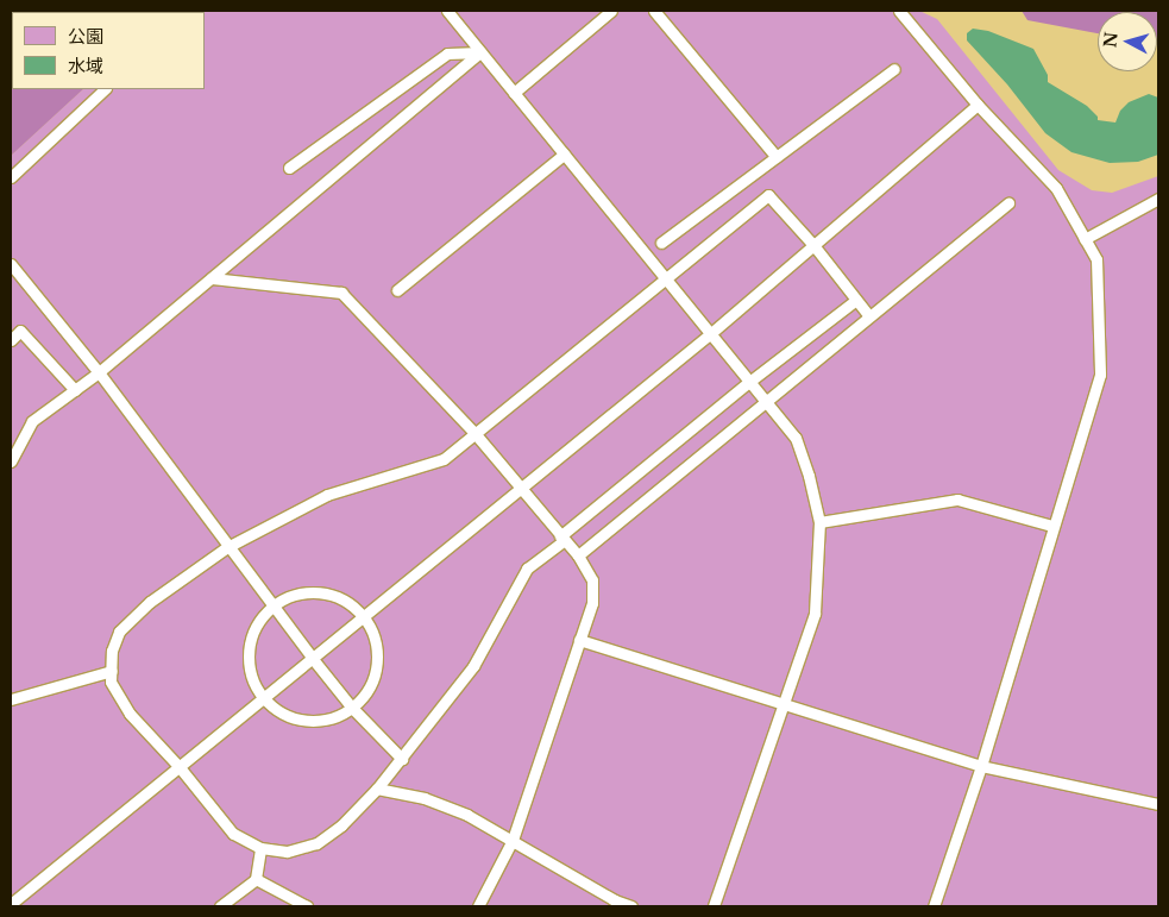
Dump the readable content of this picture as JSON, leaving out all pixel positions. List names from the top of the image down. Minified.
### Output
{"legend":["公園","水域"],"north":"left"}
